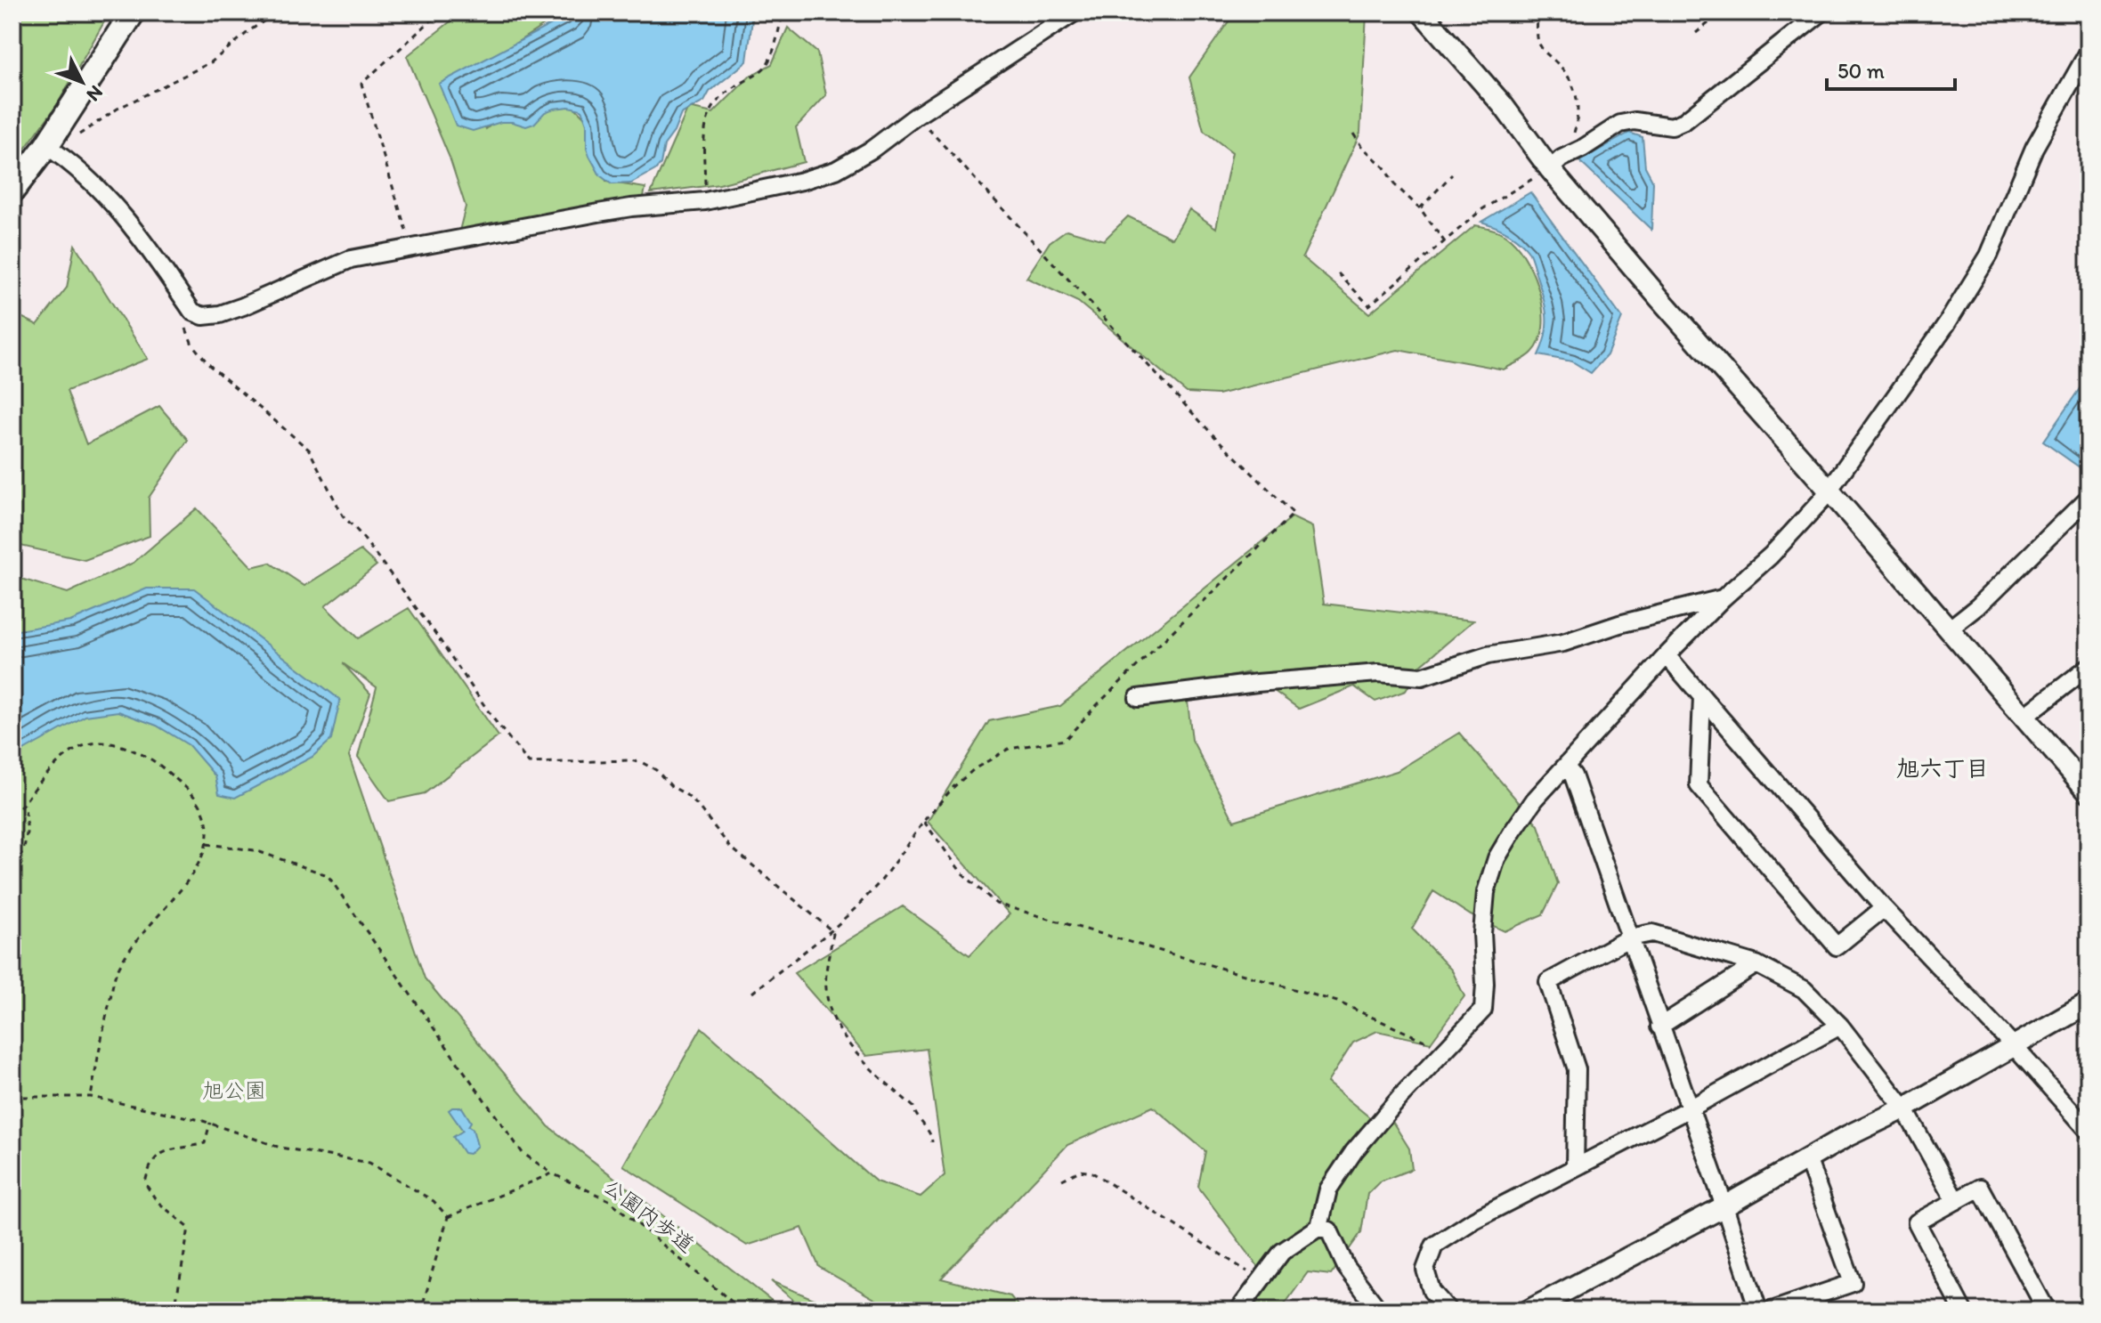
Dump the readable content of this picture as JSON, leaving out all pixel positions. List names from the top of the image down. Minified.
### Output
{"streets":{"path":["公園内歩道"]},"districts":["旭六丁目"],"parks":["旭公園"],"scale_bar":"50 m","north":"bottom right"}
